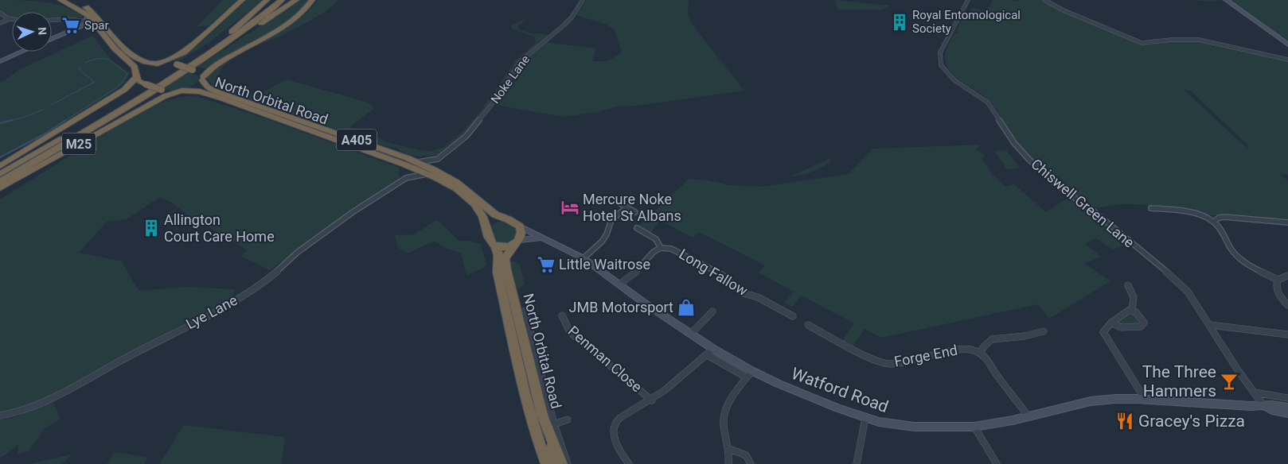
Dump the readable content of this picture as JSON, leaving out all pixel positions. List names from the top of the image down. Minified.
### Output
{"streets":{"highway":["North Orbital Road","A405","M25"],"main road":["Watford Road"],"street":["Noke Lane","Chiswell Green Lane","Long Fallow","Lye Lane","Forge End","Penman Close"]},"crossings":[["Noke Lane","North Orbital Road"],["North Orbital Road","M25"],["North Orbital Road","Lye Lane"],["North Orbital Road","Watford Road"],["Chiswell Green Lane","Watford Road"],["Long Fallow","Watford Road"]],"places":{"building":["Royal Entomological Society","Allington Court Care Home"],"supermarket":["Spar","Little Waitrose"],"hotel":["Mercure Noke Hotel St Albans"],"shop":["JMB Motorsport"],"bar":["The Three Hammers"],"restaurant":["Gracey's Pizza"]},"north":"right"}
